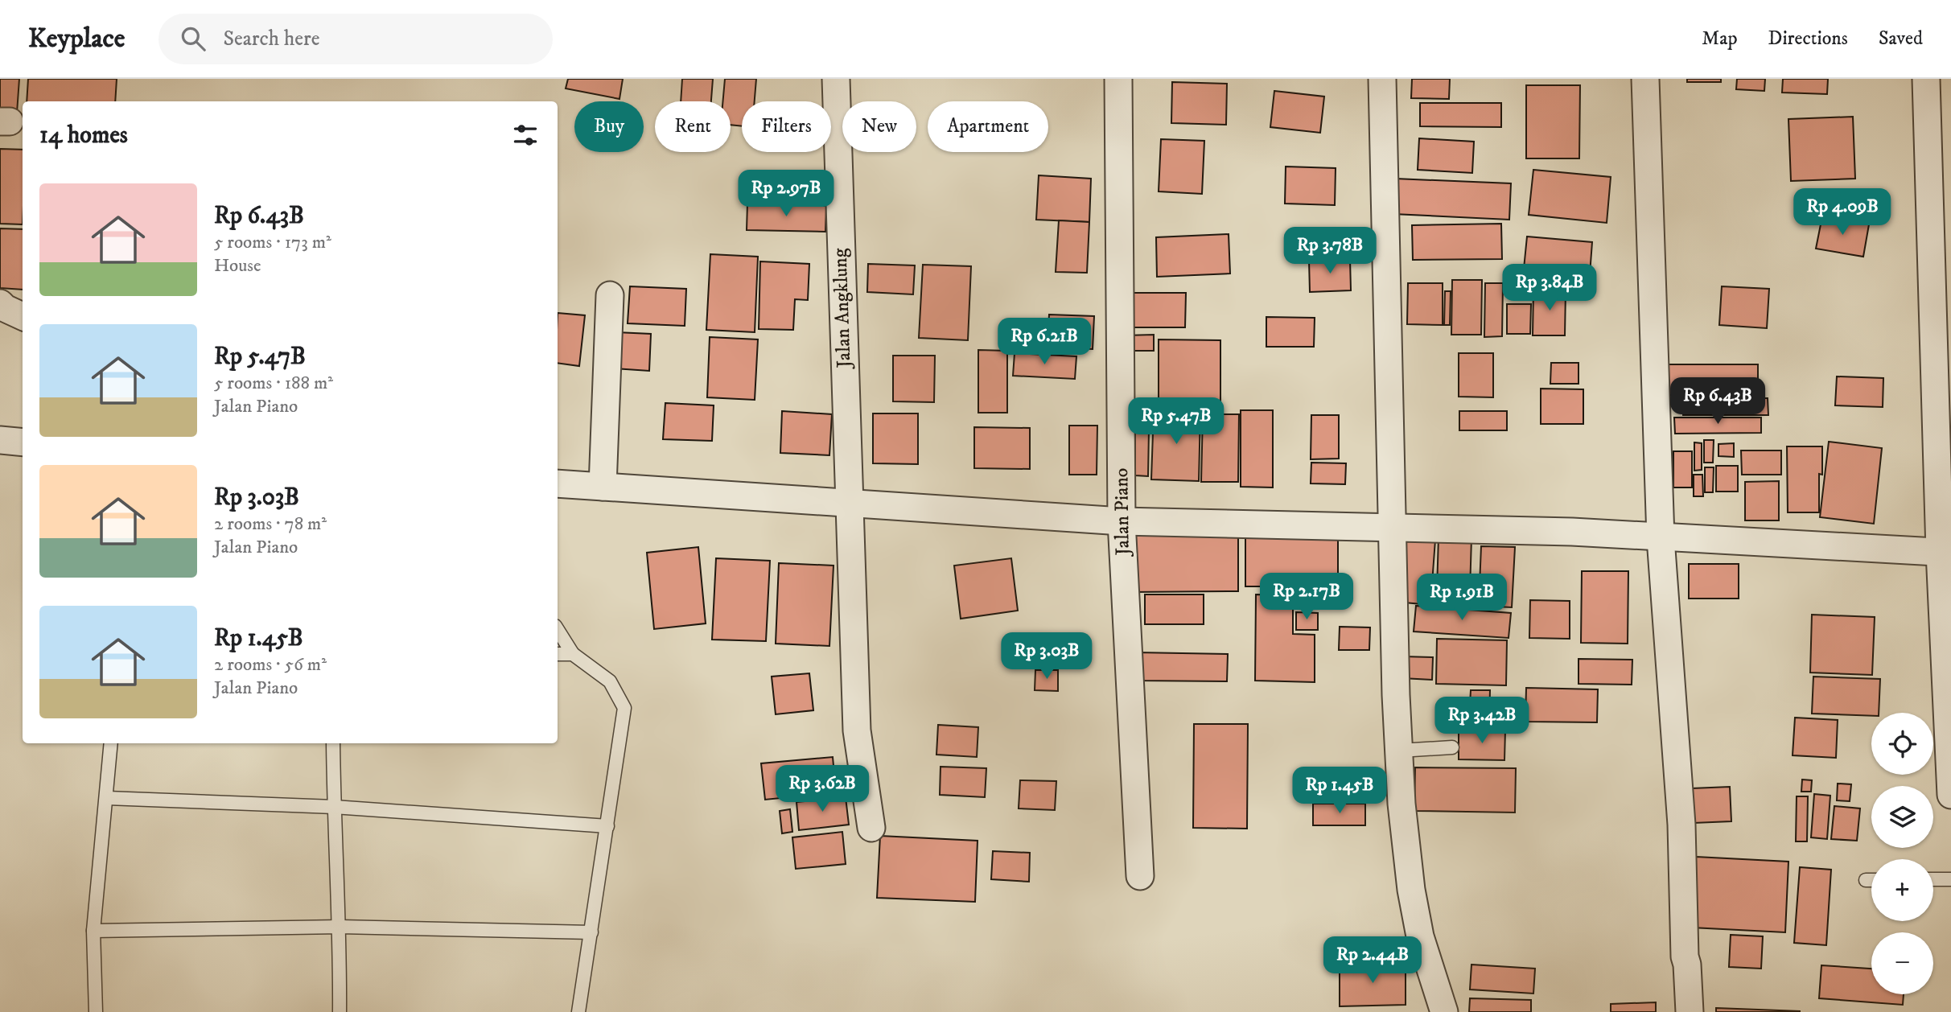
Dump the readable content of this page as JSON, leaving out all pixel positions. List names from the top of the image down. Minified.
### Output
{"streets":{"street":["Jalan Angklung","Jalan Piano"]},"page":{"header":"Keyplace","search":"Search here","nav":["Map","Directions","Saved"],"chip":["Buy","Rent","Filters","New","Apartment"],"heading":"14 homes","list":[{"name":"Rp 6.43B","note":"5 rooms · 173 m² · House"},{"name":"Rp 5.47B","note":"5 rooms · 188 m² · Jalan Piano"},{"name":"Rp 3.03B","note":"2 rooms · 78 m² · Jalan Piano"},{"name":"Rp 1.45B","note":"2 rooms · 56 m² · Jalan Piano"}],"price":["Rp 2.97B","Rp 4.09B","Rp 3.78B","Rp 3.84B","Rp 6.21B","Rp 6.43B","Rp 5.47B","Rp 2.17B","Rp 1.91B","Rp 3.03B","Rp 3.42B","Rp 3.62B","Rp 1.45B","Rp 2.44B"],"map_buttons":["+","−"]}}
